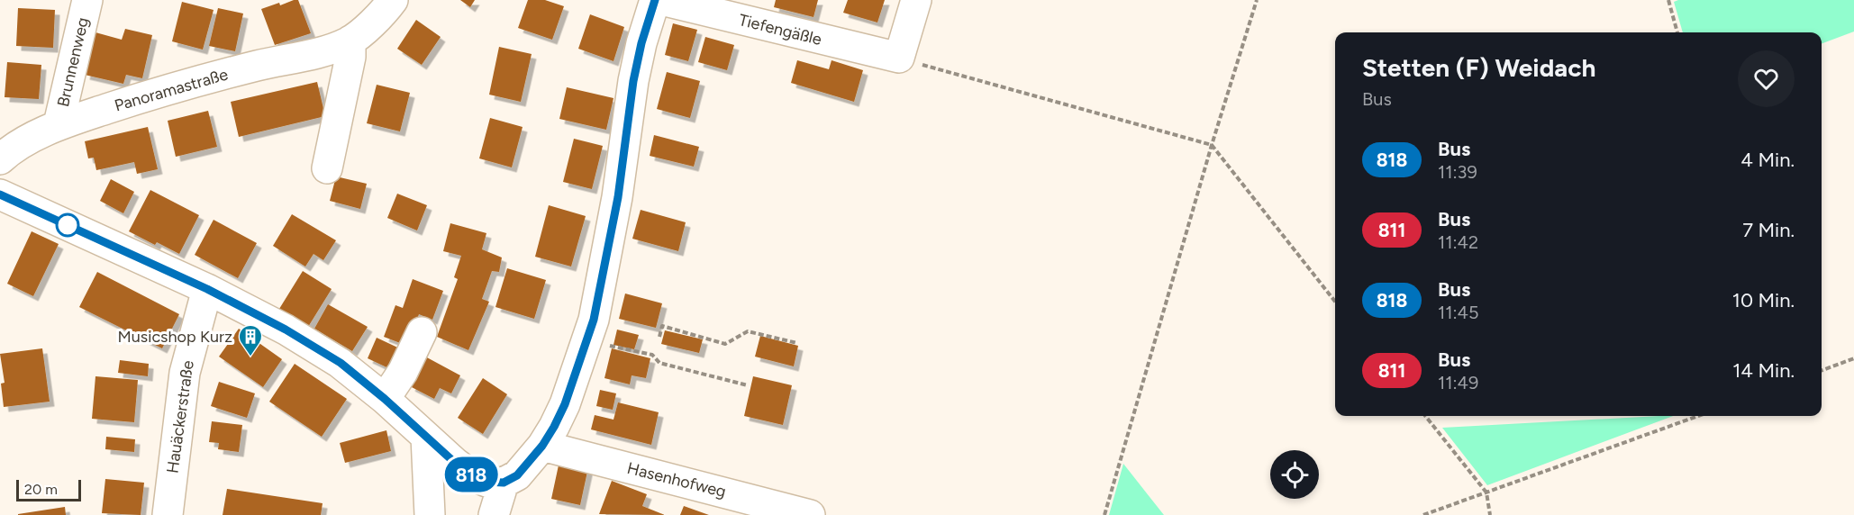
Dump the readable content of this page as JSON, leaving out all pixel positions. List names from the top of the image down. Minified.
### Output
{"streets":{"street":["Tiefengäßle","Brunnenweg","Panoramastraße","Hauäckerstraße","Hasenhofweg"]},"crossings":[["Brunnenweg","Panoramastraße"]],"places":{"building":["Musicshop Kurz"]},"lines":["bus line 818"],"scale_bar":"20 m","page":{"on_map":"818","heading":["Stetten (F) Weidach","Bus"],"list":[{"mark":"818","name":"Bus","note":"11:39","value":"4 Min."},{"mark":"811","name":"Bus","note":"11:42","value":"7 Min."},{"mark":"818","name":"Bus","note":"11:45","value":"10 Min."},{"mark":"811","name":"Bus","note":"11:49","value":"14 Min."}],"scale":"20 m"}}
